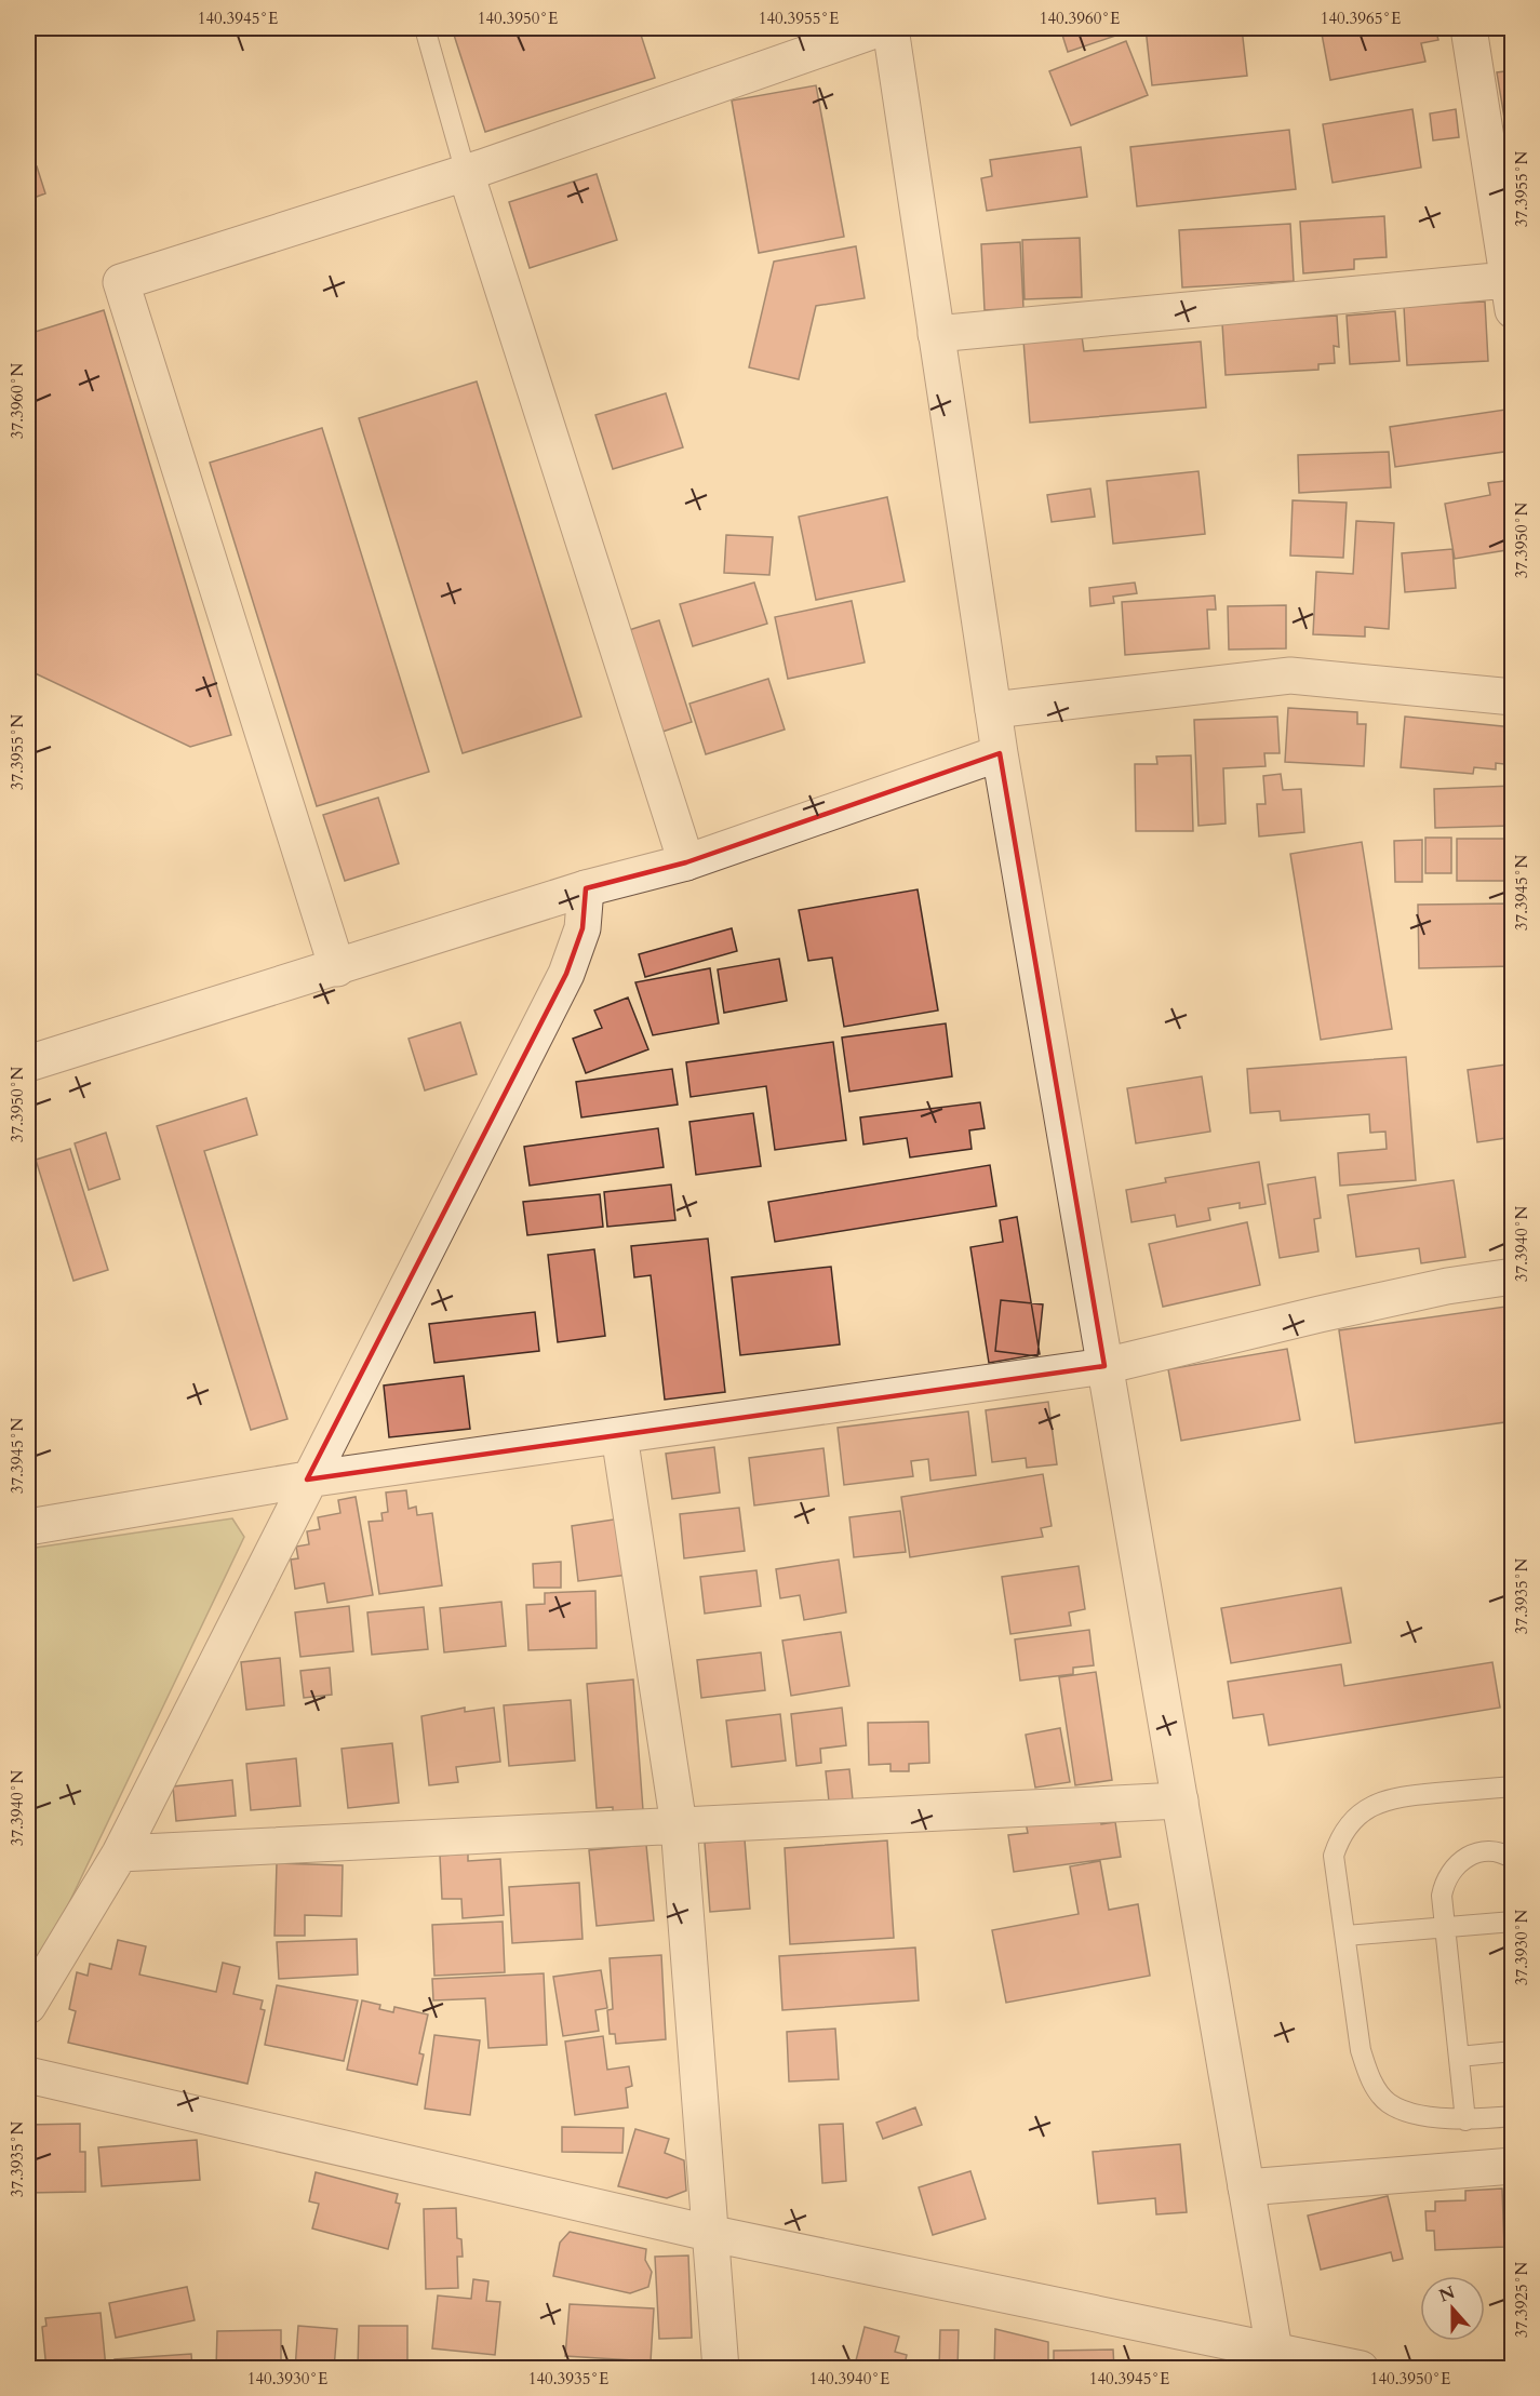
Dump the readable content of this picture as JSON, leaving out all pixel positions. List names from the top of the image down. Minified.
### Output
{"north":"top","coordinates":["140.3945°E","140.3950°E","140.3955°E","140.3960°E","140.3965°E","37.3955°N","37.3960°N","37.3950°N","37.3945°N","37.3940°N","37.3935°N","37.3930°N","37.3925°N","140.3930°E","140.3935°E","140.3940°E"]}
